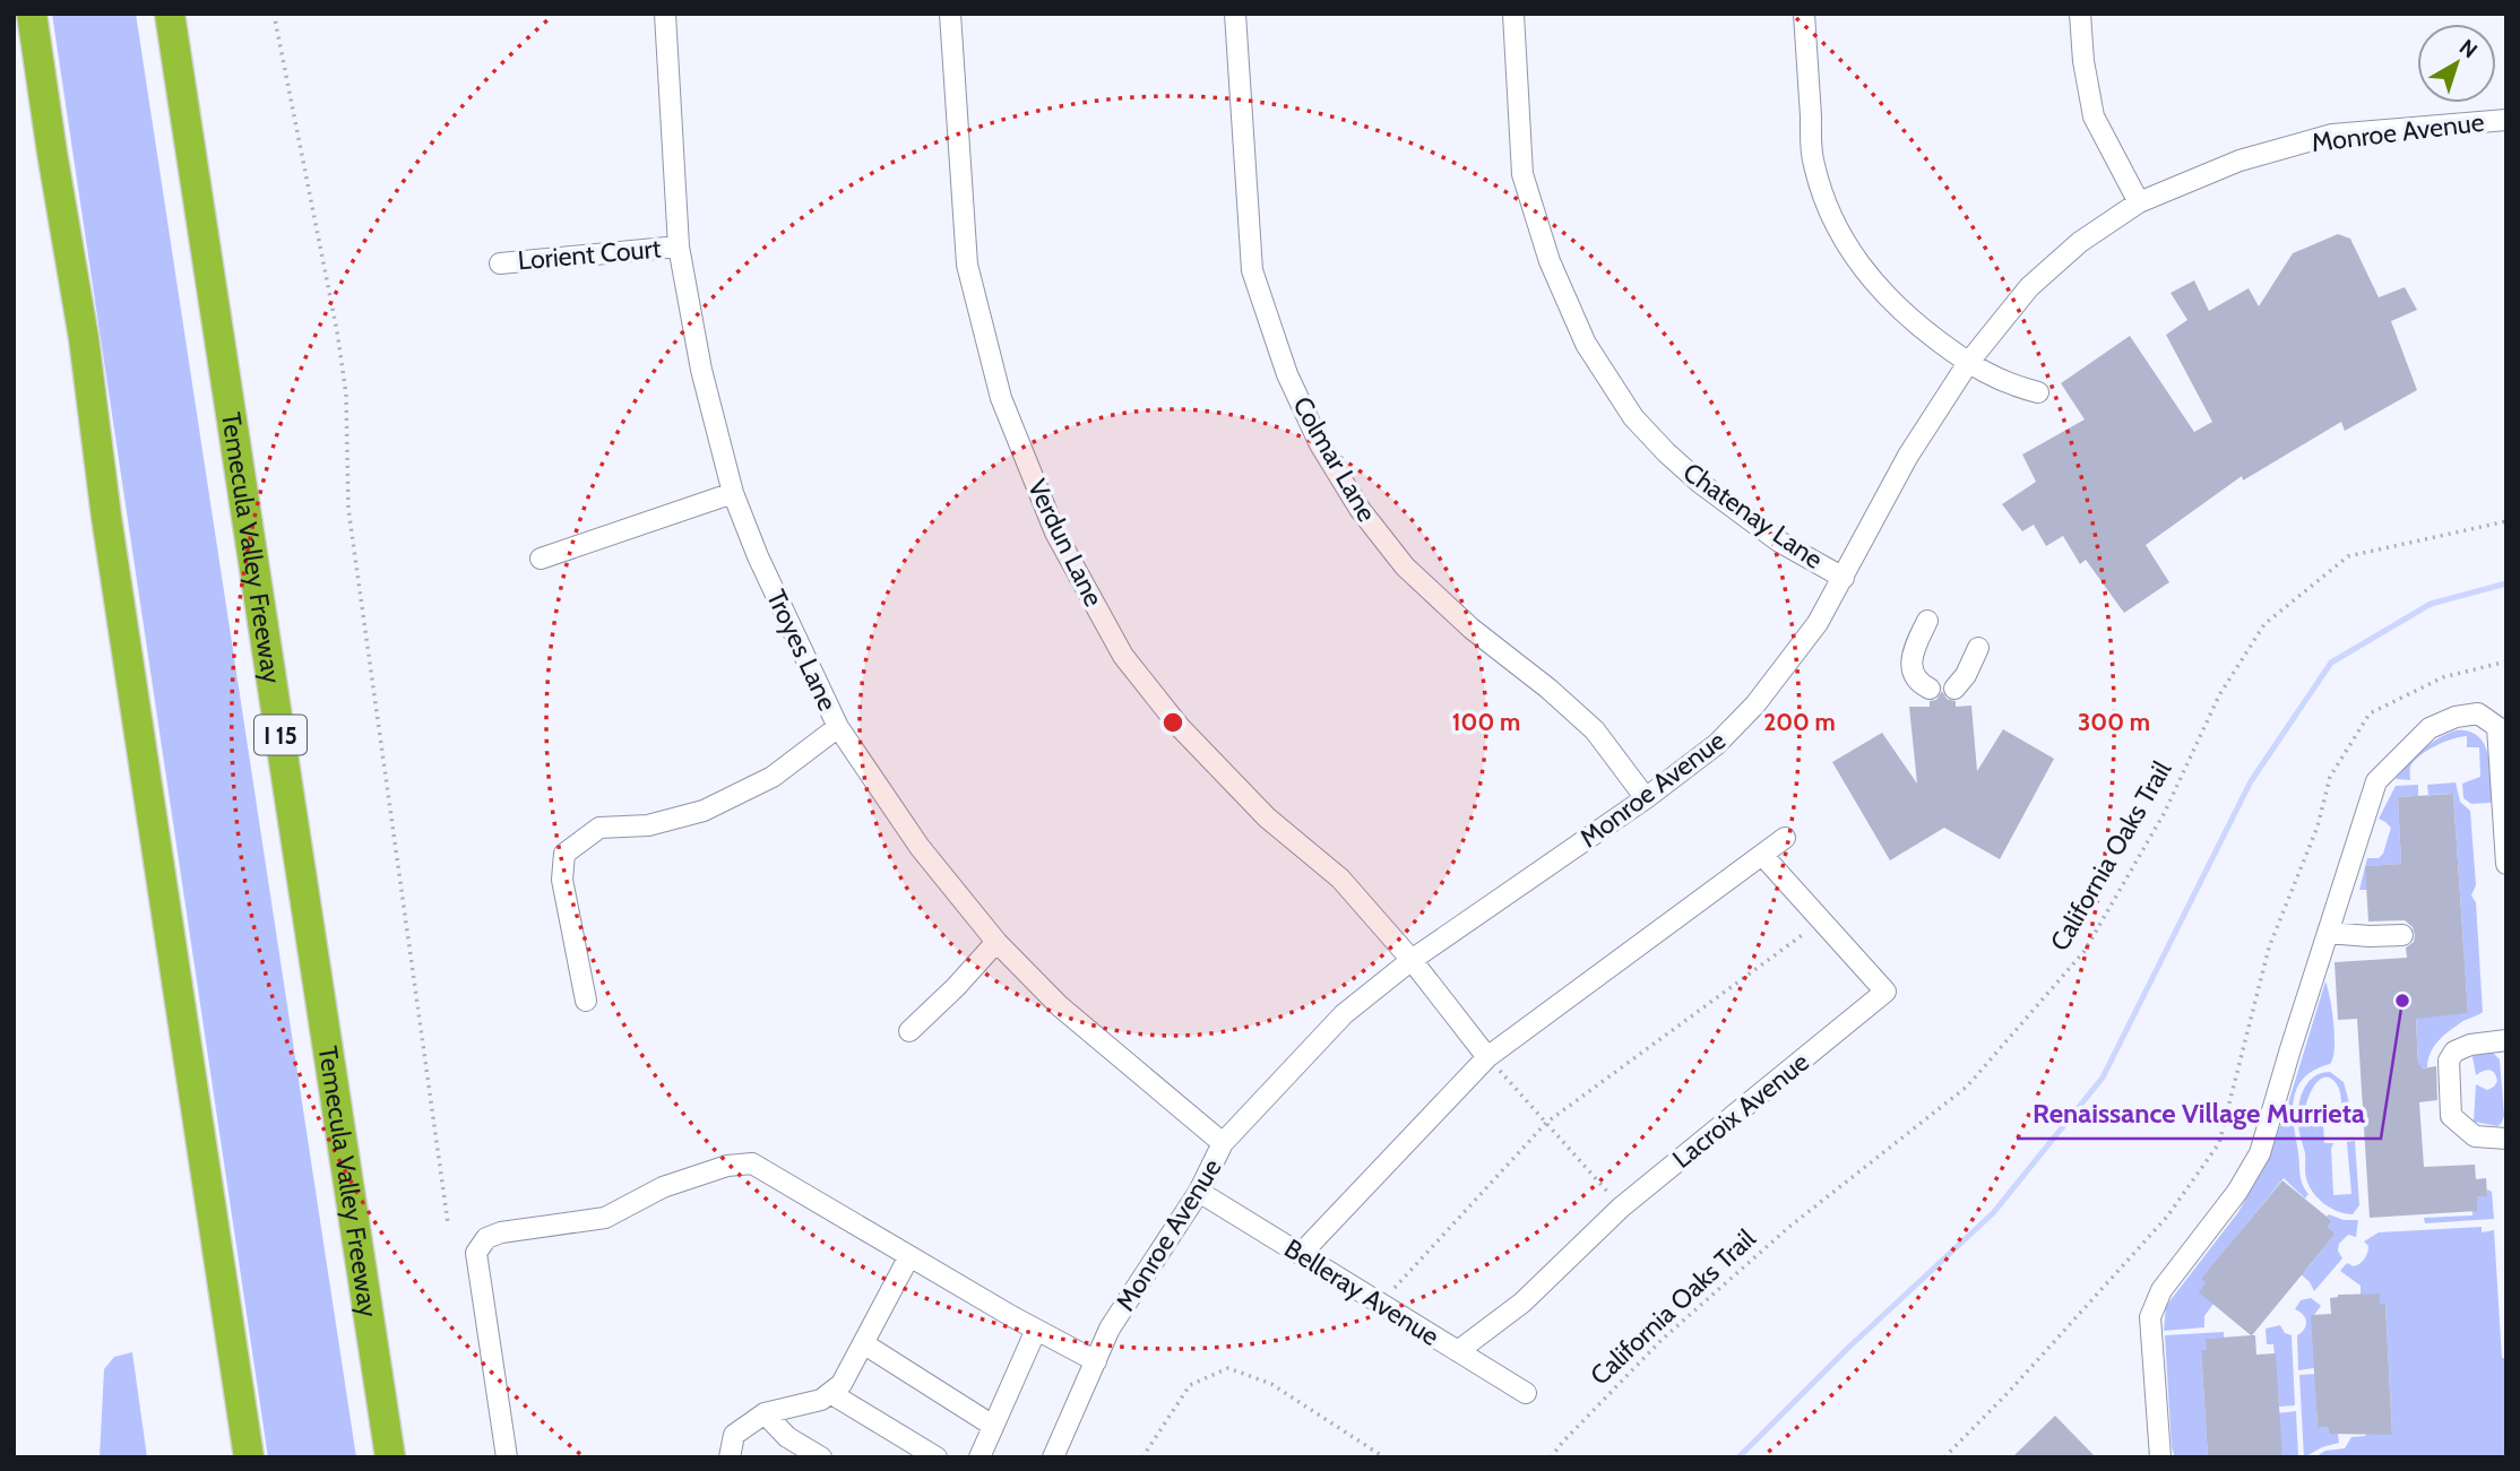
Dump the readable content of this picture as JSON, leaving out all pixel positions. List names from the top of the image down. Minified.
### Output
{"streets":{"highway":["Temecula Valley Freeway","I 15"],"street":["Monroe Avenue","Lorient Court","Colmar Lane","Chatenay Lane","Verdun Lane","Troyes Lane","Lacroix Avenue","Belleray Avenue"],"path":["California Oaks Trail"]},"crossings":[["Monroe Avenue","Colmar Lane"],["Monroe Avenue","Chatenay Lane"],["Monroe Avenue","Verdun Lane"],["Monroe Avenue","Troyes Lane"],["Monroe Avenue","Belleray Avenue"],["Lorient Court","Troyes Lane"],["Lacroix Avenue","Belleray Avenue"]],"places":["Renaissance Village Murrieta"],"north":"top right","rings":["100 m","200 m","300 m"]}
